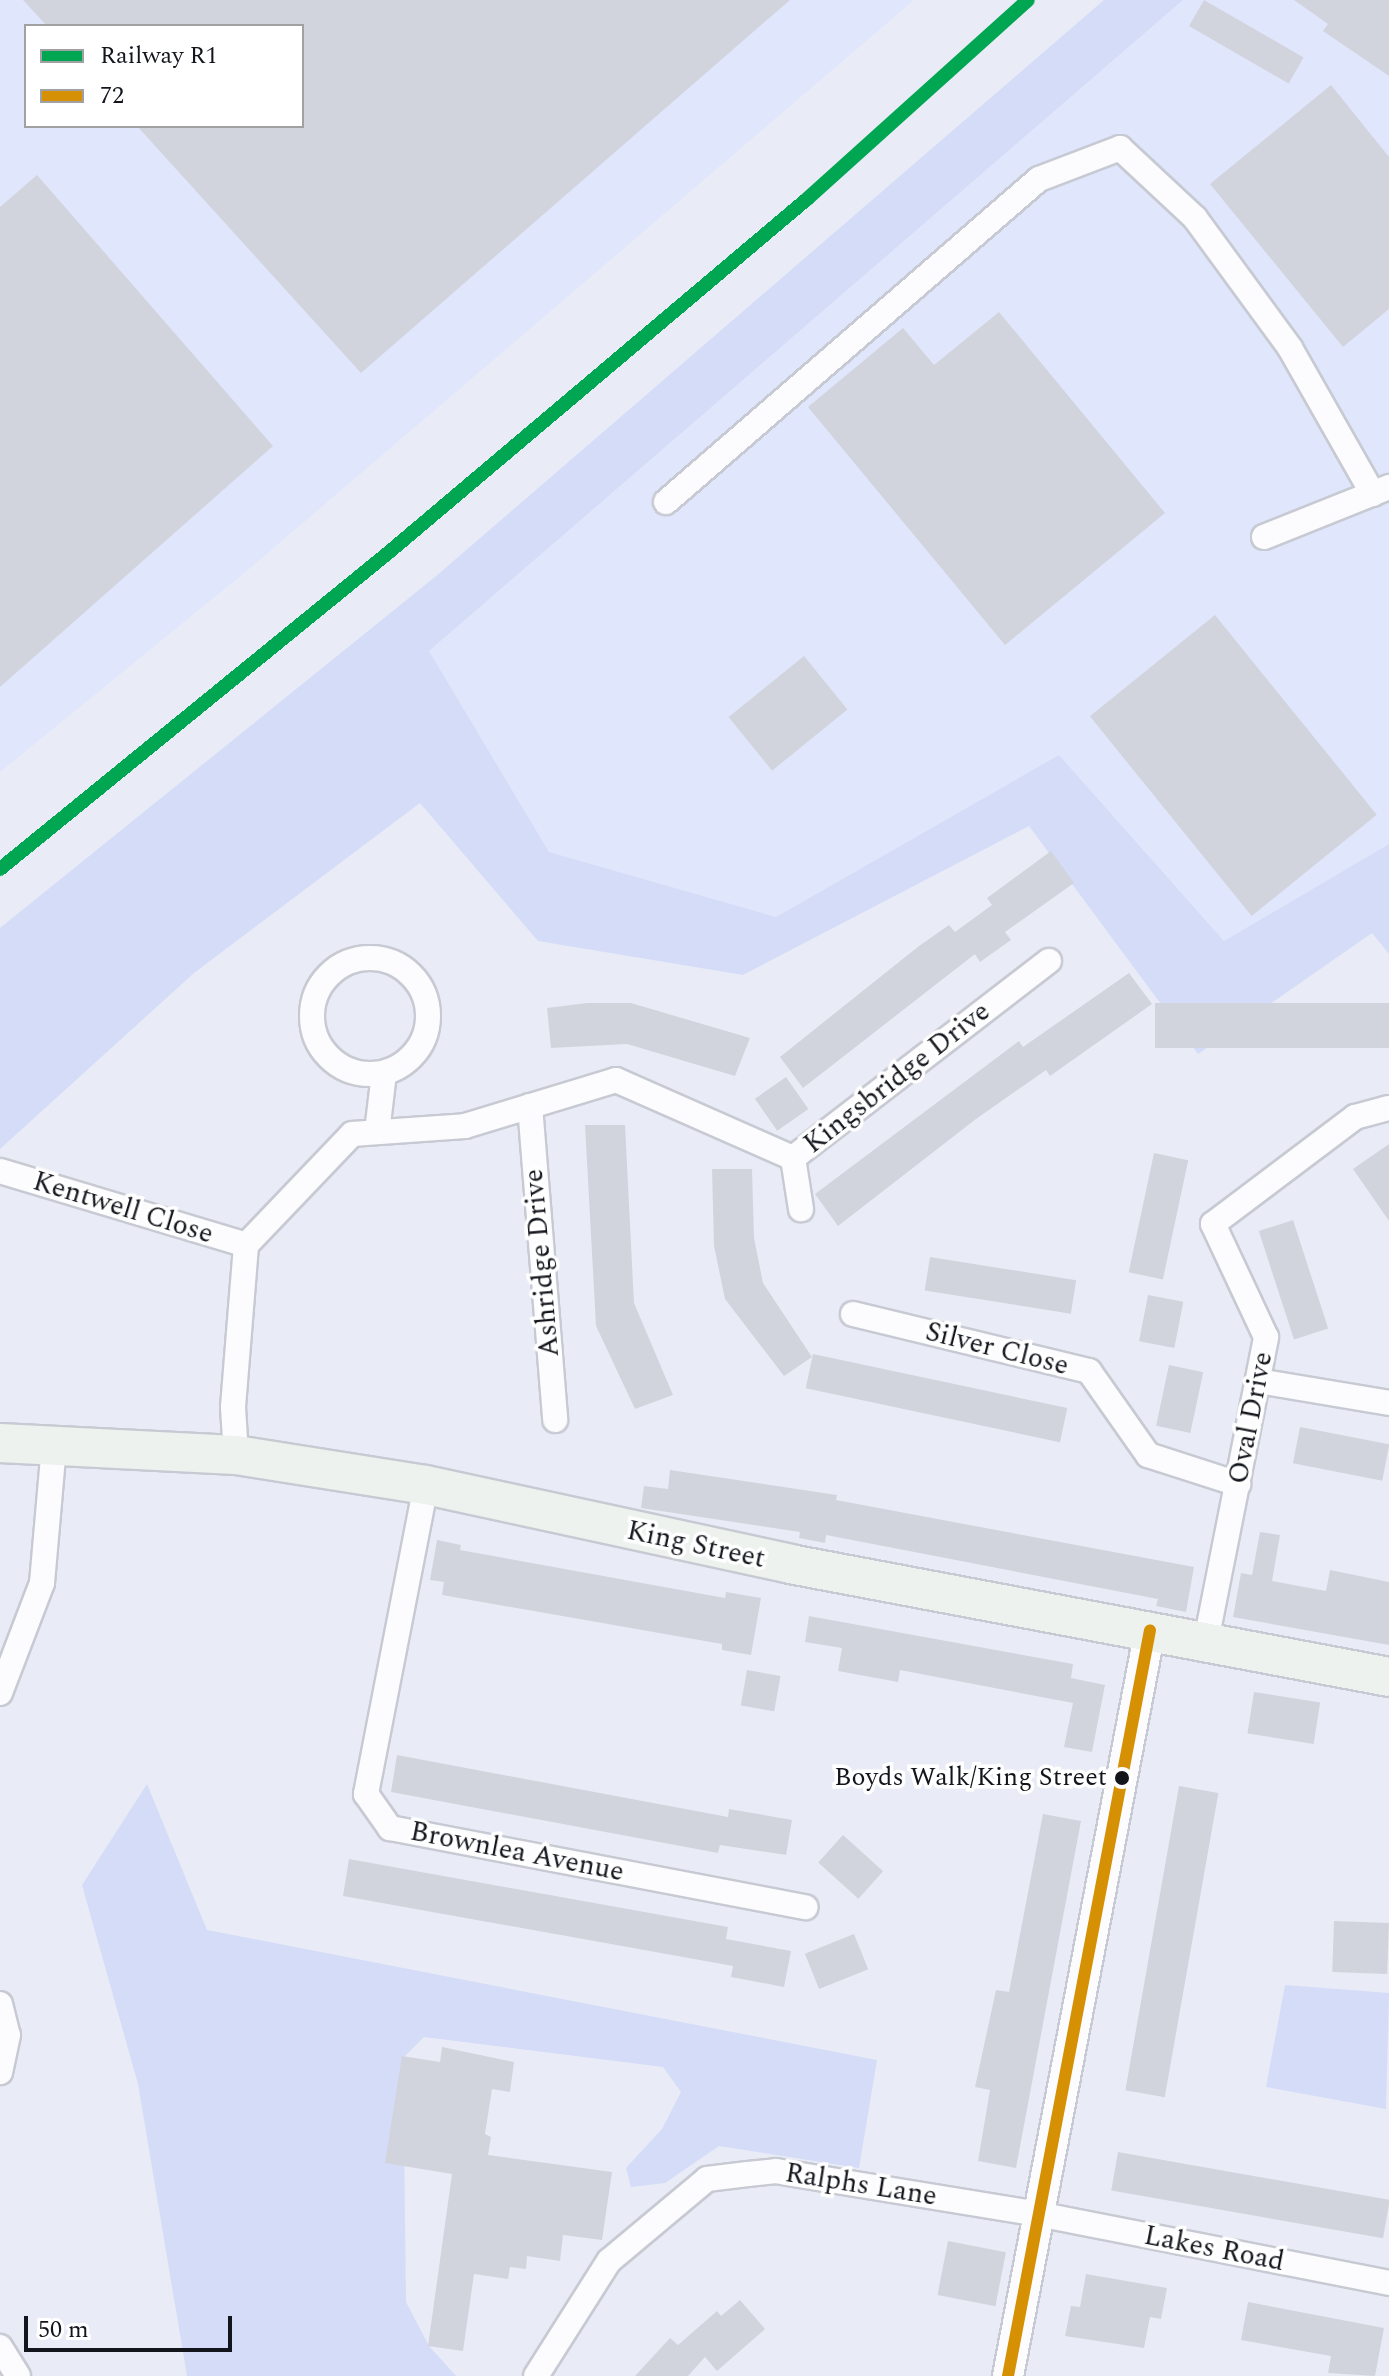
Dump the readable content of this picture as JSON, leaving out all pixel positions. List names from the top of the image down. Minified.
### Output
{"streets":{"main road":["King Street"],"street":["Kingsbridge Drive","Kentwell Close","Ashridge Drive","Silver Close","Oval Drive","Brownlea Avenue","Ralphs Lane","Lakes Road"]},"crossings":[["Kingsbridge Drive","Kentwell Close"],["Kingsbridge Drive","Ashridge Drive"],["Silver Close","Oval Drive"],["Oval Drive","King Street"],["King Street","Brownlea Avenue"],["Ralphs Lane","Lakes Road"]],"places":["Boyds Walk/King Street"],"lines":["rail line R1","transit line 72"],"legend":["Railway R1","72"],"scale_bar":"50 m"}
